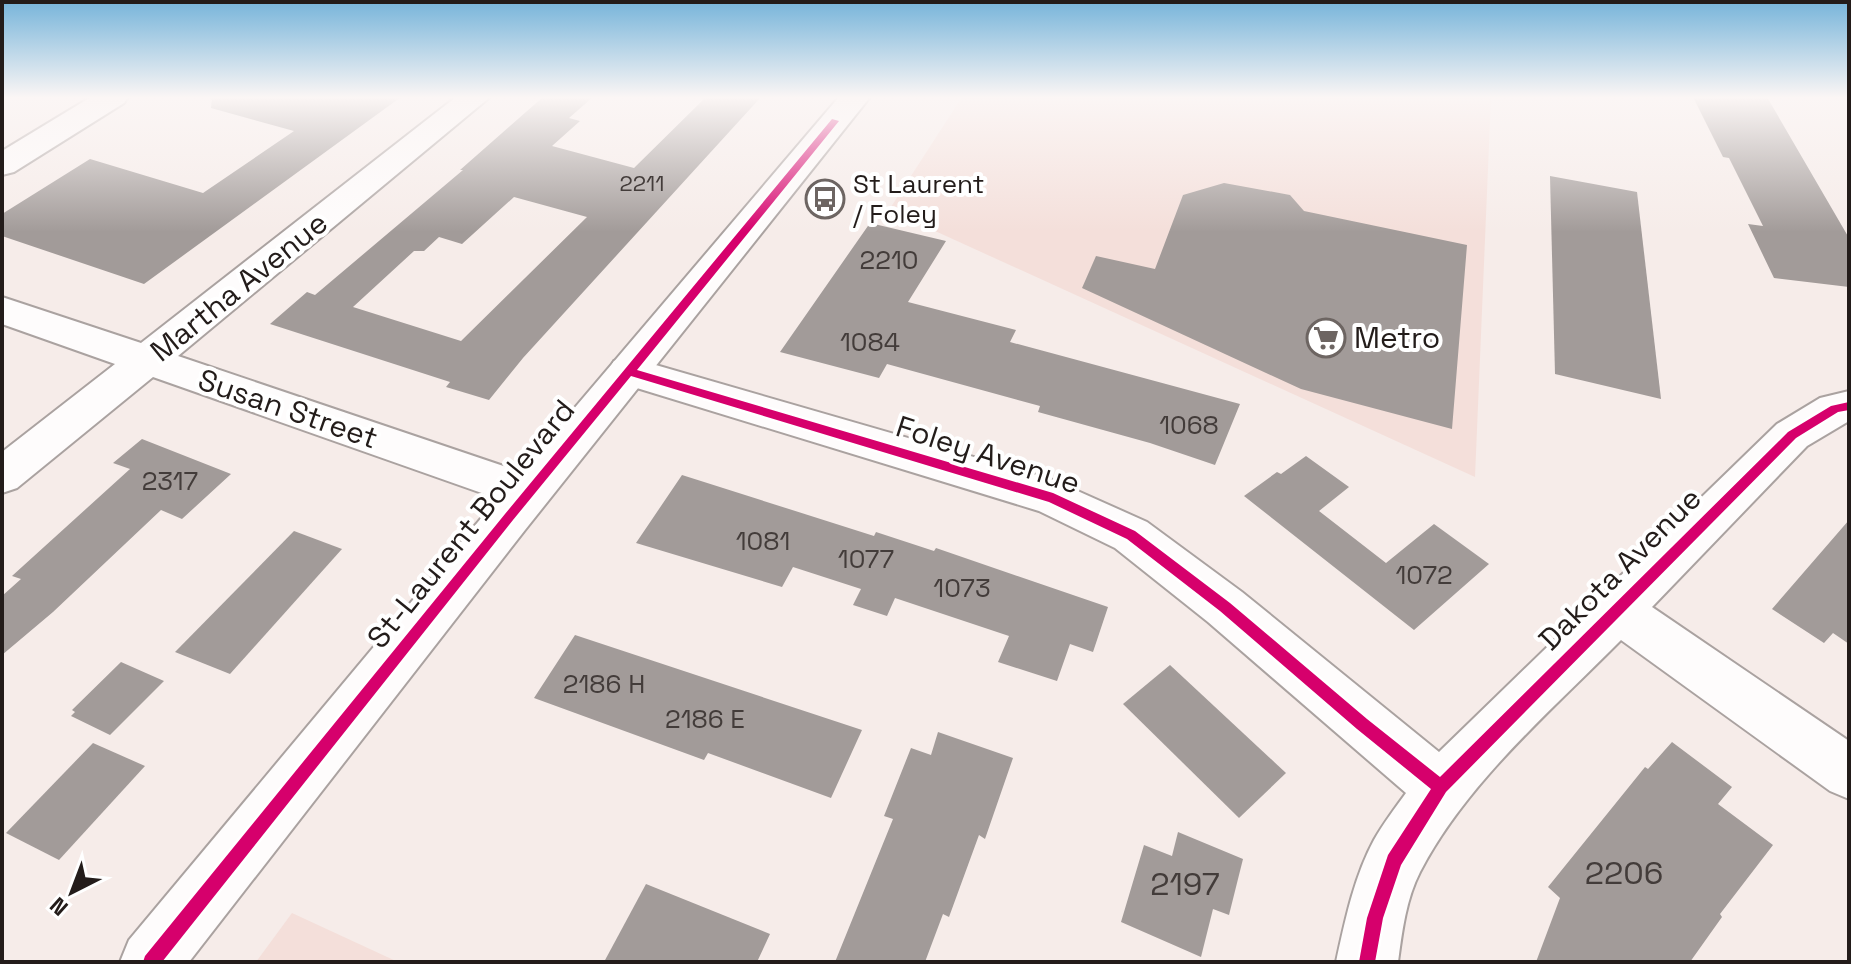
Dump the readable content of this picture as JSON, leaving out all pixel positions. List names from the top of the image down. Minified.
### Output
{"streets":{"street":["Martha Avenue","Susan Street","Foley Avenue","St-Laurent Boulevard","Dakota Avenue"]},"crossings":[["Martha Avenue","Susan Street"],["Susan Street","St-Laurent Boulevard"],["Foley Avenue","St-Laurent Boulevard"],["Foley Avenue","Dakota Avenue"]],"places":{"bus stop":["St Laurent / Foley"],"supermarket":["Metro"]},"house_numbers":["2211","2210","1084","1068","2317","1081","1077","1072","1073","2186 H","2186 E","2206","2197"],"north":"bottom left"}
